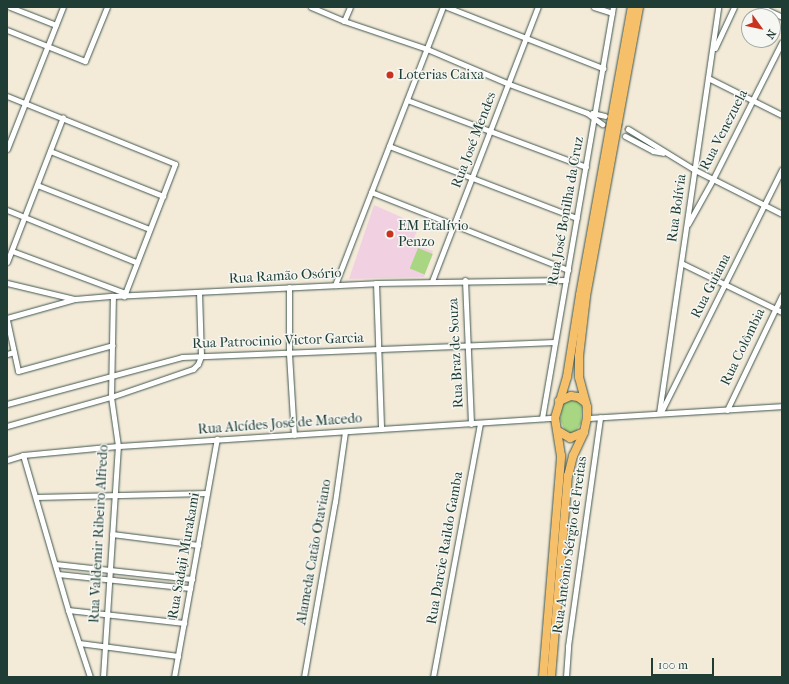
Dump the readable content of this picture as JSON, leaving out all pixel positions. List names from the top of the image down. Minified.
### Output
{"streets":{"street":["Rua Venezuela","Rua José Mendes","Rua Bolívia","Rua José Bonilha da Cruz","Rua Ramão Osório","Rua Guiana","Rua Patrocinio Victor Garcia","Rua Colômbia","Rua Braz de Souza","Rua Alcídes José de Macedo","Rua Valdemir Ribeiro Alfredo","Rua Antônio Sérgio de Freitas","Rua Darcie Raildo Gamba","Alameda Catão Otaviano","Rua Sadaji Murakami"]},"crossings":[["Rua Venezuela","Rua Bolívia"],["Rua José Mendes","Rua Ramão Osório"],["Rua Bolívia","Rua Guiana"],["Rua José Bonilha da Cruz","Rua Ramão Osório"],["Rua José Bonilha da Cruz","Rua Patrocinio Victor Garcia"],["Rua José Bonilha da Cruz","Rua Alcídes José de Macedo"],["Rua Ramão Osório","Rua Braz de Souza"],["Rua Ramão Osório","Rua Valdemir Ribeiro Alfredo"],["Rua Patrocinio Victor Garcia","Rua Braz de Souza"],["Rua Patrocinio Victor Garcia","Rua Valdemir Ribeiro Alfredo"],["Rua Braz de Souza","Rua Alcídes José de Macedo"],["Rua Alcídes José de Macedo","Rua Valdemir Ribeiro Alfredo"],["Rua Alcídes José de Macedo","Rua Darcie Raildo Gamba"],["Rua Alcídes José de Macedo","Alameda Catão Otaviano"],["Rua Alcídes José de Macedo","Rua Sadaji Murakami"]],"places":["Loterias Caixa","EM Etalívio Penzo"],"scale_bar":"100 m","north":"bottom right"}
